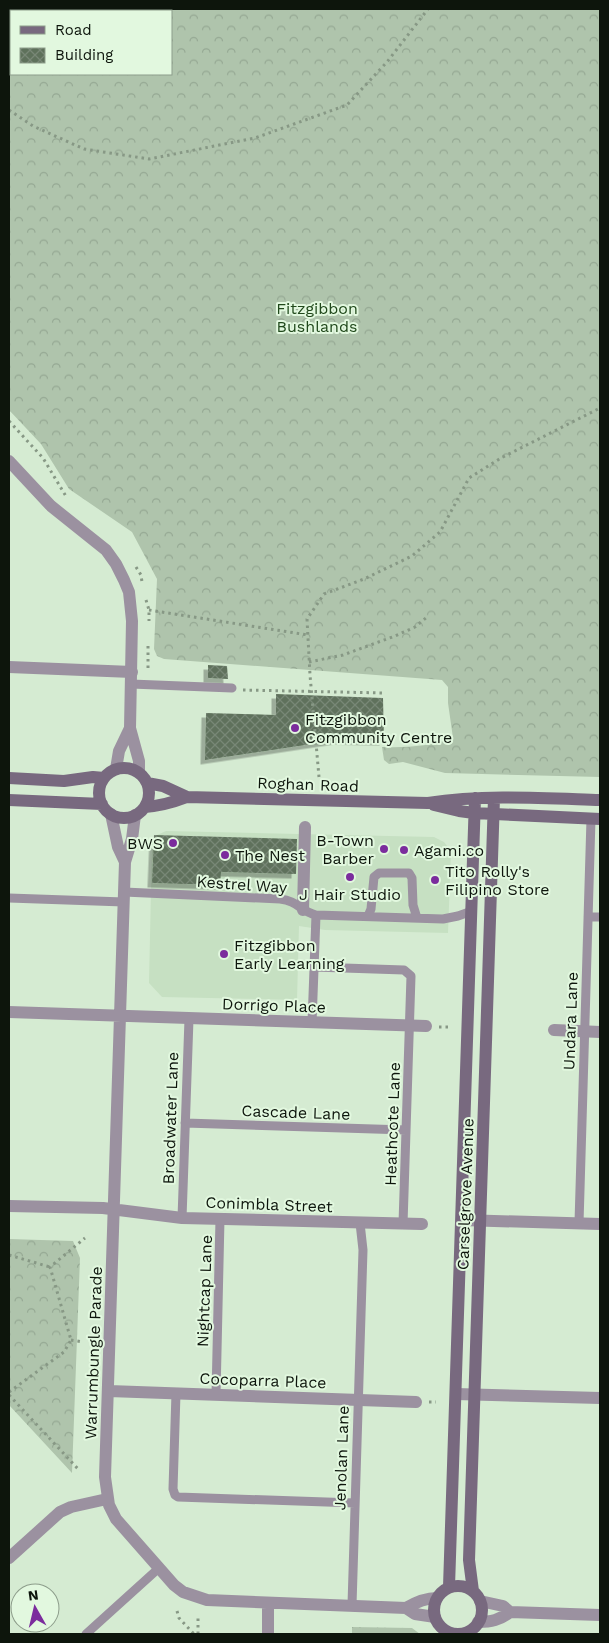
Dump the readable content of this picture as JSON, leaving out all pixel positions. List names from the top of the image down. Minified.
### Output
{"streets":{"street":["Roghan Road","Dorrigo Place","Carselgrove Avenue","Conimbla Street","Warrumbungle Parade","Cocoparra Place"],"lane":["Kestrel Way","Undara Lane","Cascade Lane","Broadwater Lane","Heathcote Lane","Nightcap Lane","Jenolan Lane"]},"crossings":[["Roghan Road","Undara Lane"],["Roghan Road","Carselgrove Avenue"],["Roghan Road","Warrumbungle Parade"],["Kestrel Way","Carselgrove Avenue"],["Kestrel Way","Warrumbungle Parade"],["Dorrigo Place","Broadwater Lane"],["Dorrigo Place","Heathcote Lane"],["Dorrigo Place","Warrumbungle Parade"],["Cascade Lane","Broadwater Lane"],["Cascade Lane","Heathcote Lane"],["Broadwater Lane","Conimbla Street"],["Heathcote Lane","Conimbla Street"],["Carselgrove Avenue","Warrumbungle Parade"],["Conimbla Street","Nightcap Lane"],["Conimbla Street","Warrumbungle Parade"],["Conimbla Street","Jenolan Lane"],["Nightcap Lane","Cocoparra Place"],["Warrumbungle Parade","Cocoparra Place"],["Warrumbungle Parade","Jenolan Lane"],["Cocoparra Place","Jenolan Lane"]],"parks":["Fitzgibbon Bushlands"],"places":["Fitzgibbon Community Centre","BWS","B-Town Barber","Agami.co","The Nest","J Hair Studio","Tito Rolly's Filipino Store","Fitzgibbon Early Learning"],"legend":["Road","Building"],"north":"top"}
